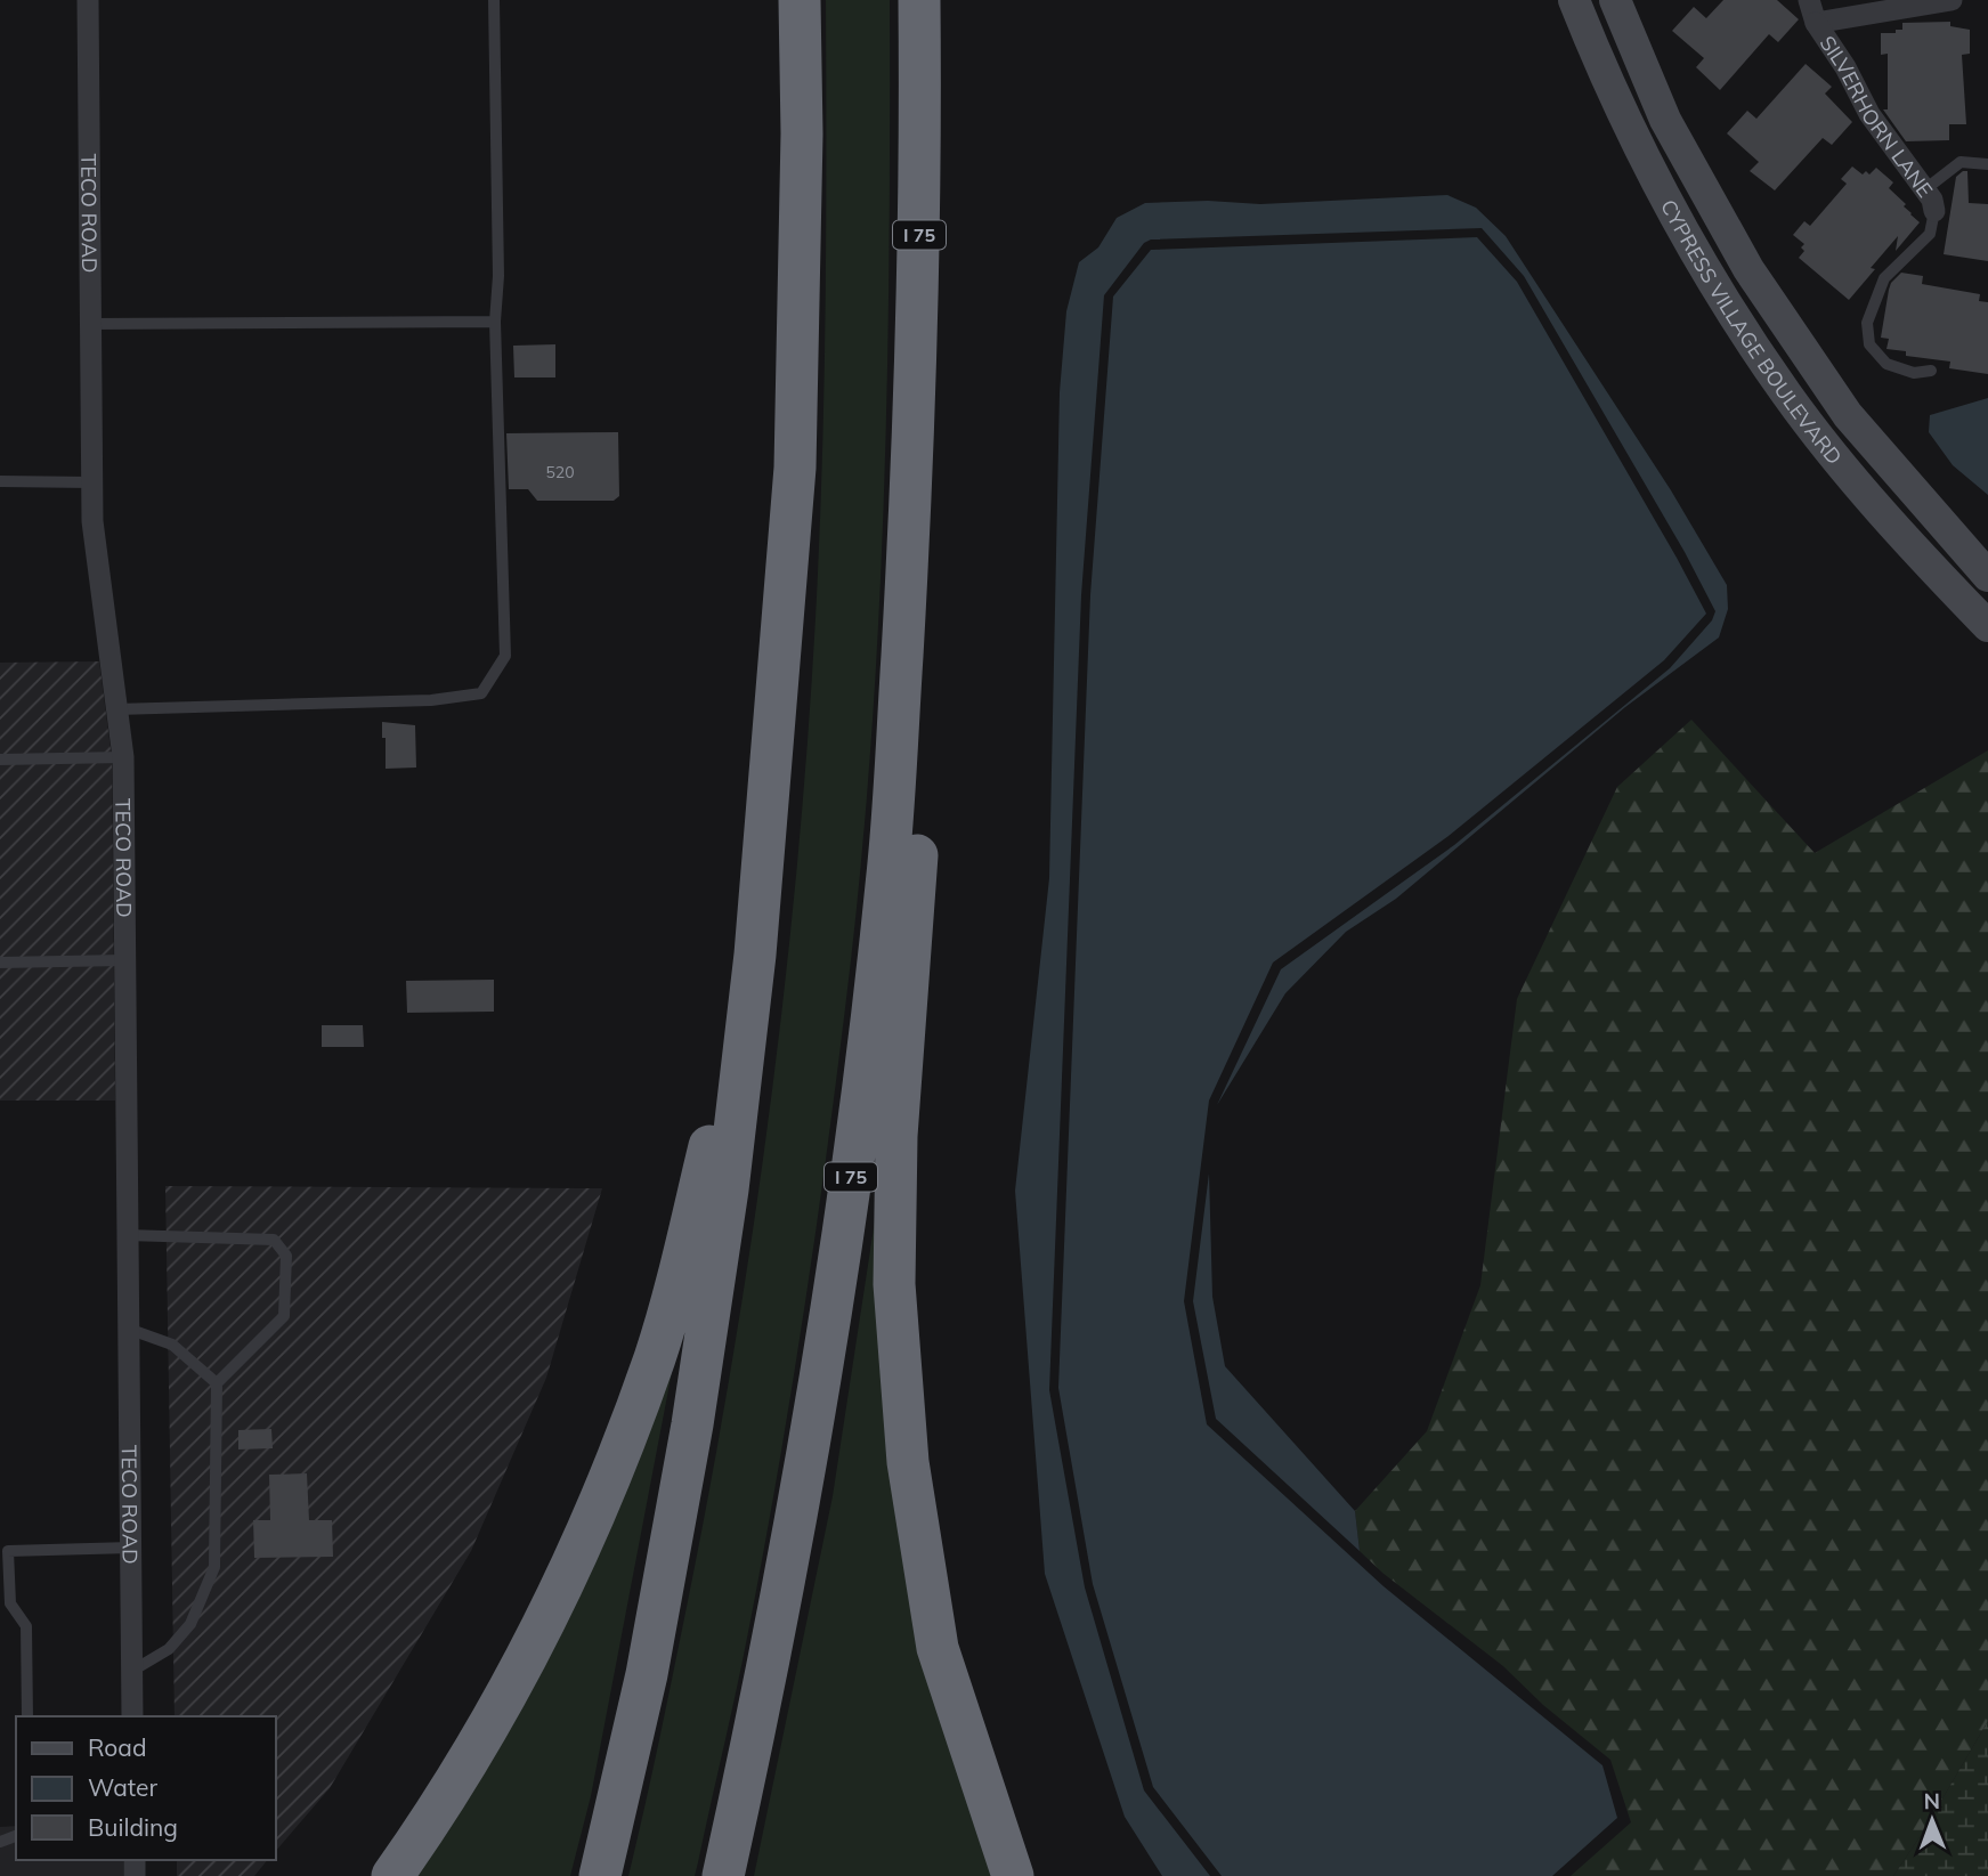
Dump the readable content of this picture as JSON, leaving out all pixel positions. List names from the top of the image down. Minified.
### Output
{"streets":{"highway":["I 75"],"street":["SILVERHORN LANE","TECO ROAD","CYPRESS VILLAGE BOULEVARD"]},"house_numbers":["520"],"legend":["Road","Water","Building"],"north":"top"}
